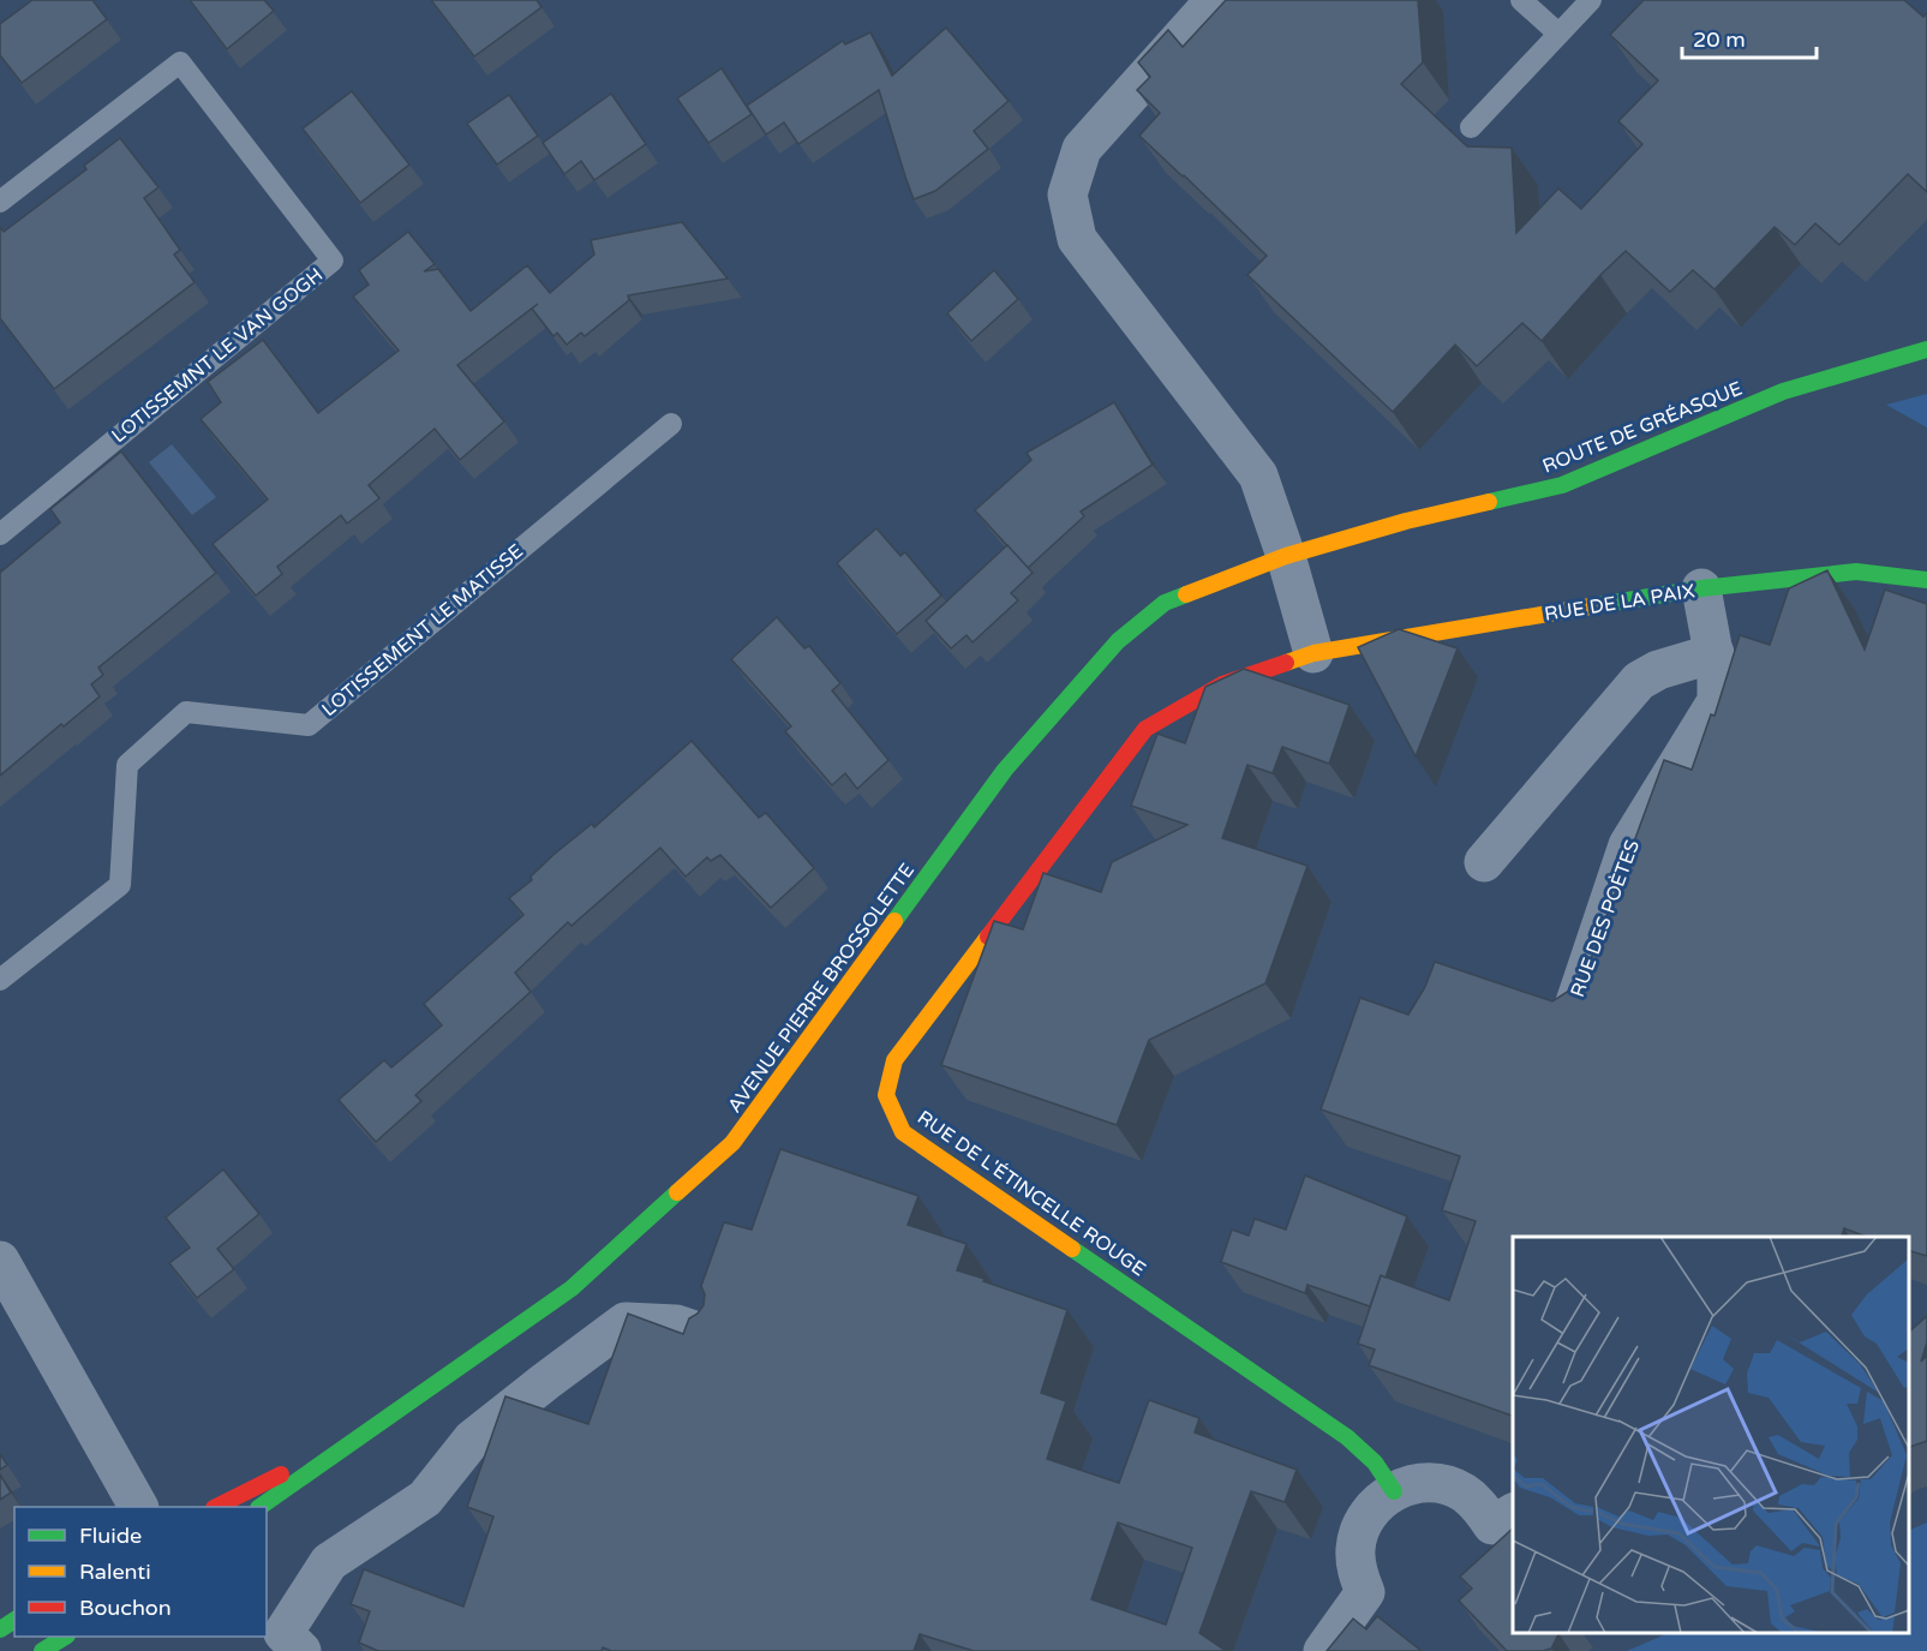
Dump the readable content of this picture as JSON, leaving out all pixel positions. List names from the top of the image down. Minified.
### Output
{"streets":{"street":["ROUTE DE GRÉASQUE","RUE DE LA PAIX","RUE DES POÈTES","AVENUE PIERRE BROSSOLETTE","RUE DE L'ÉTINCELLE ROUGE"],"lane":["LOTISSEMNT LE VAN GOGH","LOTISSEMENT LE MATISSE"]},"crossings":[["ROUTE DE GRÉASQUE","AVENUE PIERRE BROSSOLETTE"],["RUE DE LA PAIX","RUE DES POÈTES"],["RUE DE LA PAIX","RUE DE L'ÉTINCELLE ROUGE"]],"legend":["Fluide","Ralenti","Bouchon"],"scale_bar":"20 m"}
